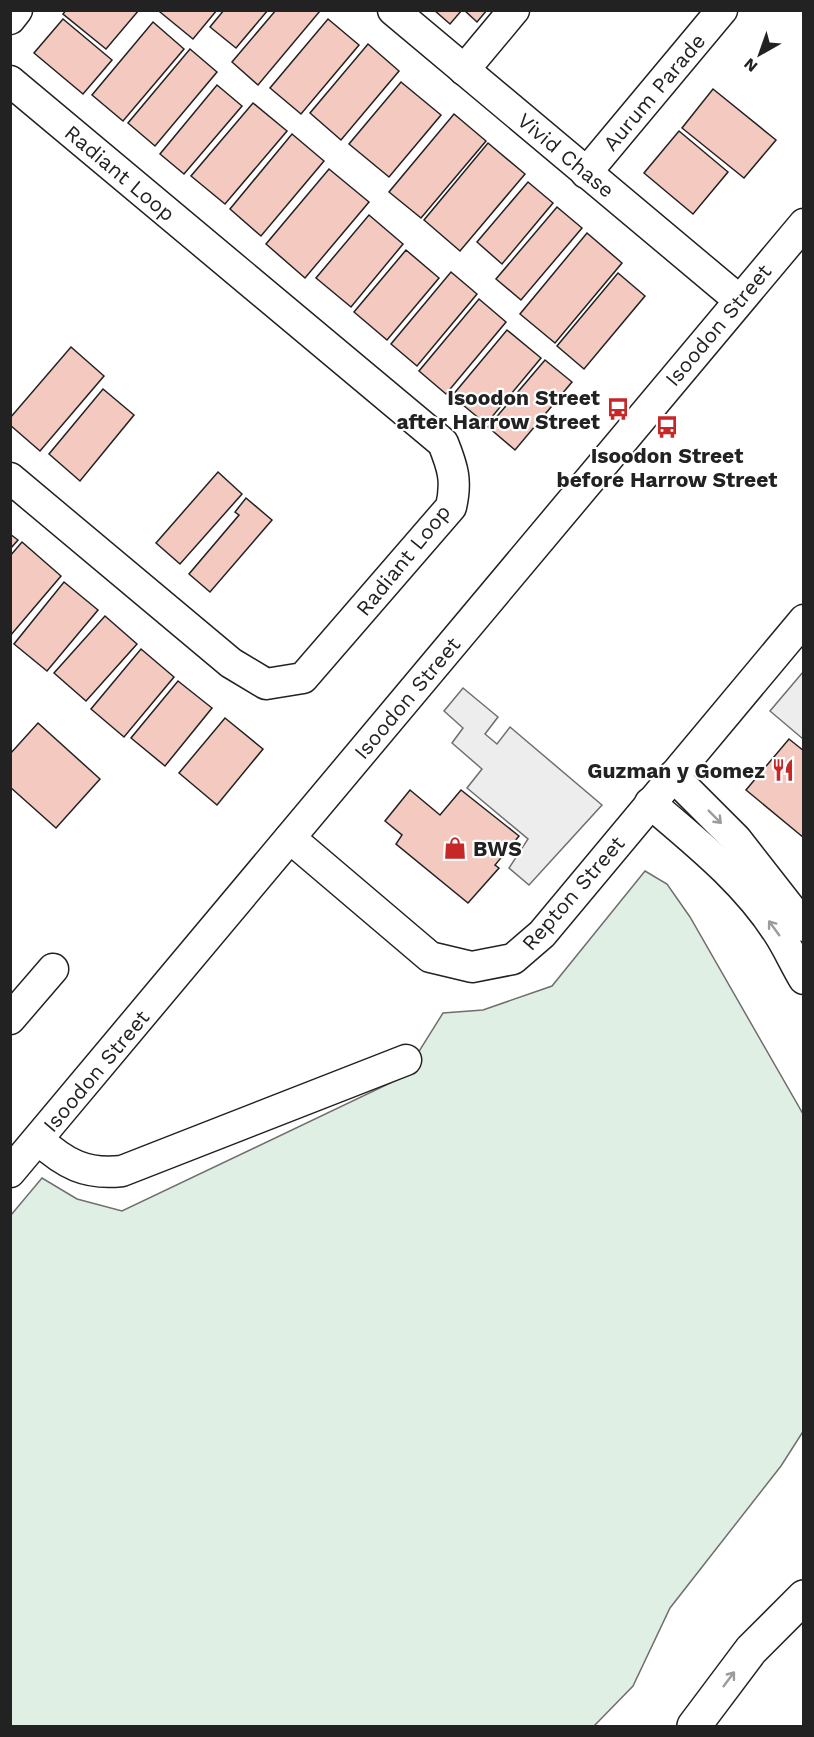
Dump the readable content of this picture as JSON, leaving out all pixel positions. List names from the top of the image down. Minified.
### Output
{"streets":{"street":["Aurum Parade","Vivid Chase","Radiant Loop","Isoodon Street","Repton Street"]},"crossings":[["Aurum Parade","Vivid Chase"],["Vivid Chase","Isoodon Street"],["Isoodon Street","Repton Street"]],"places":{"bus stop":["Isoodon Street after Harrow Street","Isoodon Street before Harrow Street"],"restaurant":["Guzman y Gomez"],"shop":["BWS"]},"north":"bottom left"}
